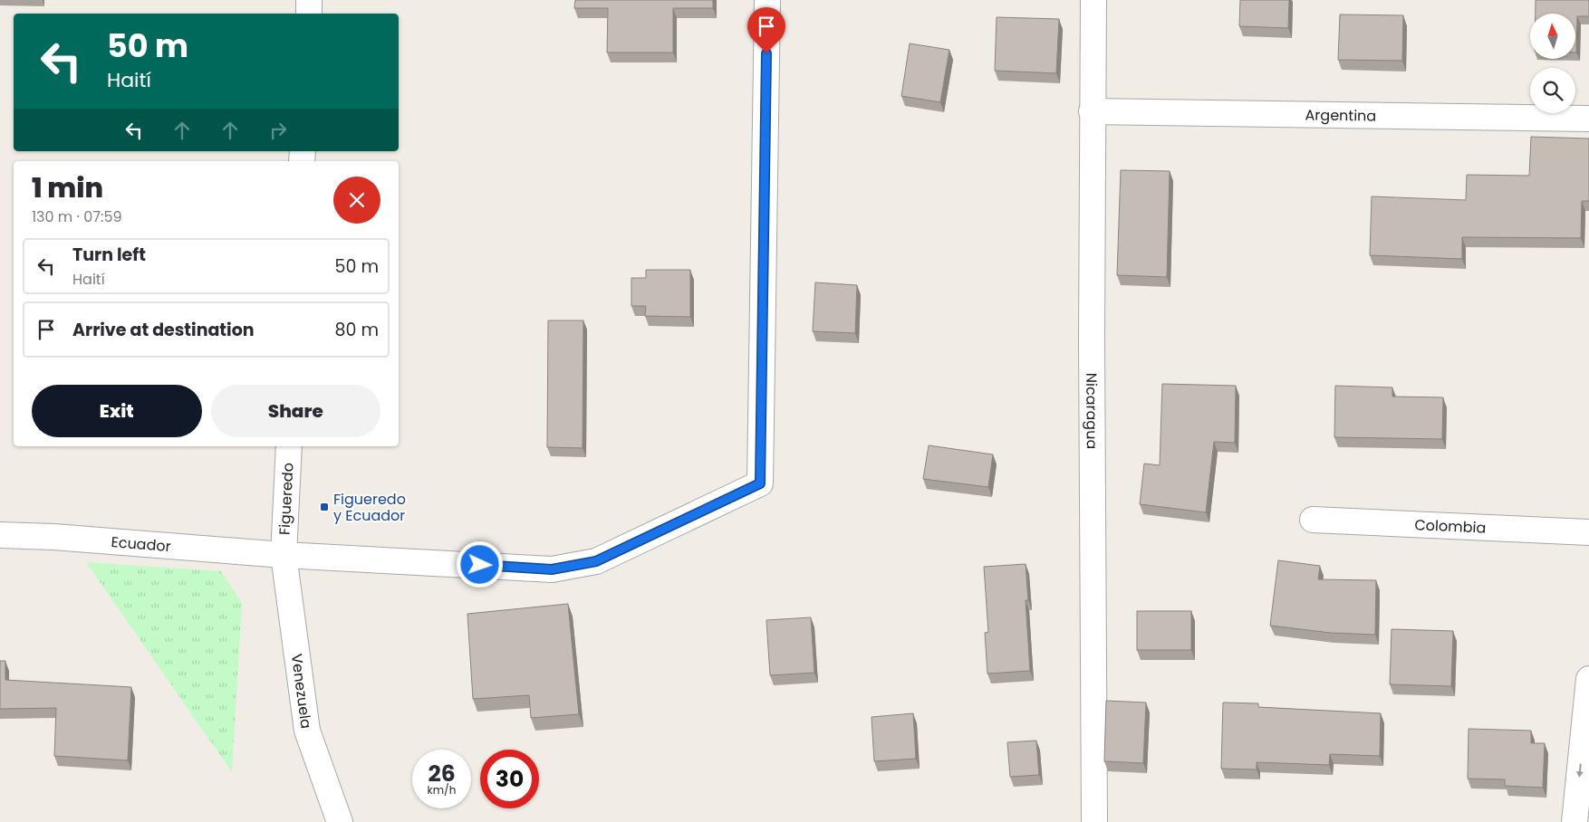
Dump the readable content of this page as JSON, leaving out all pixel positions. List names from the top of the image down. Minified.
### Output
{"streets":{"street":["Argentina","Nicaragua","Figueredo","Colombia","Ecuador","Venezuela"]},"crossings":[["Argentina","Nicaragua"],["Figueredo","Ecuador"],["Figueredo","Venezuela"],["Ecuador","Venezuela"]],"places":{"transit":["Figueredo y Ecuador"]},"north":"top","page":{"turn":["50 m","Haití"],"heading":["1 min","130 m · 07:59"],"list":[{"name":"Turn left","note":"Haití","value":"50 m"},{"name":"Arrive at destination","value":"80 m"}],"buttons":["Exit","Share"],"speed":"26 km/h","limit":"30"}}
